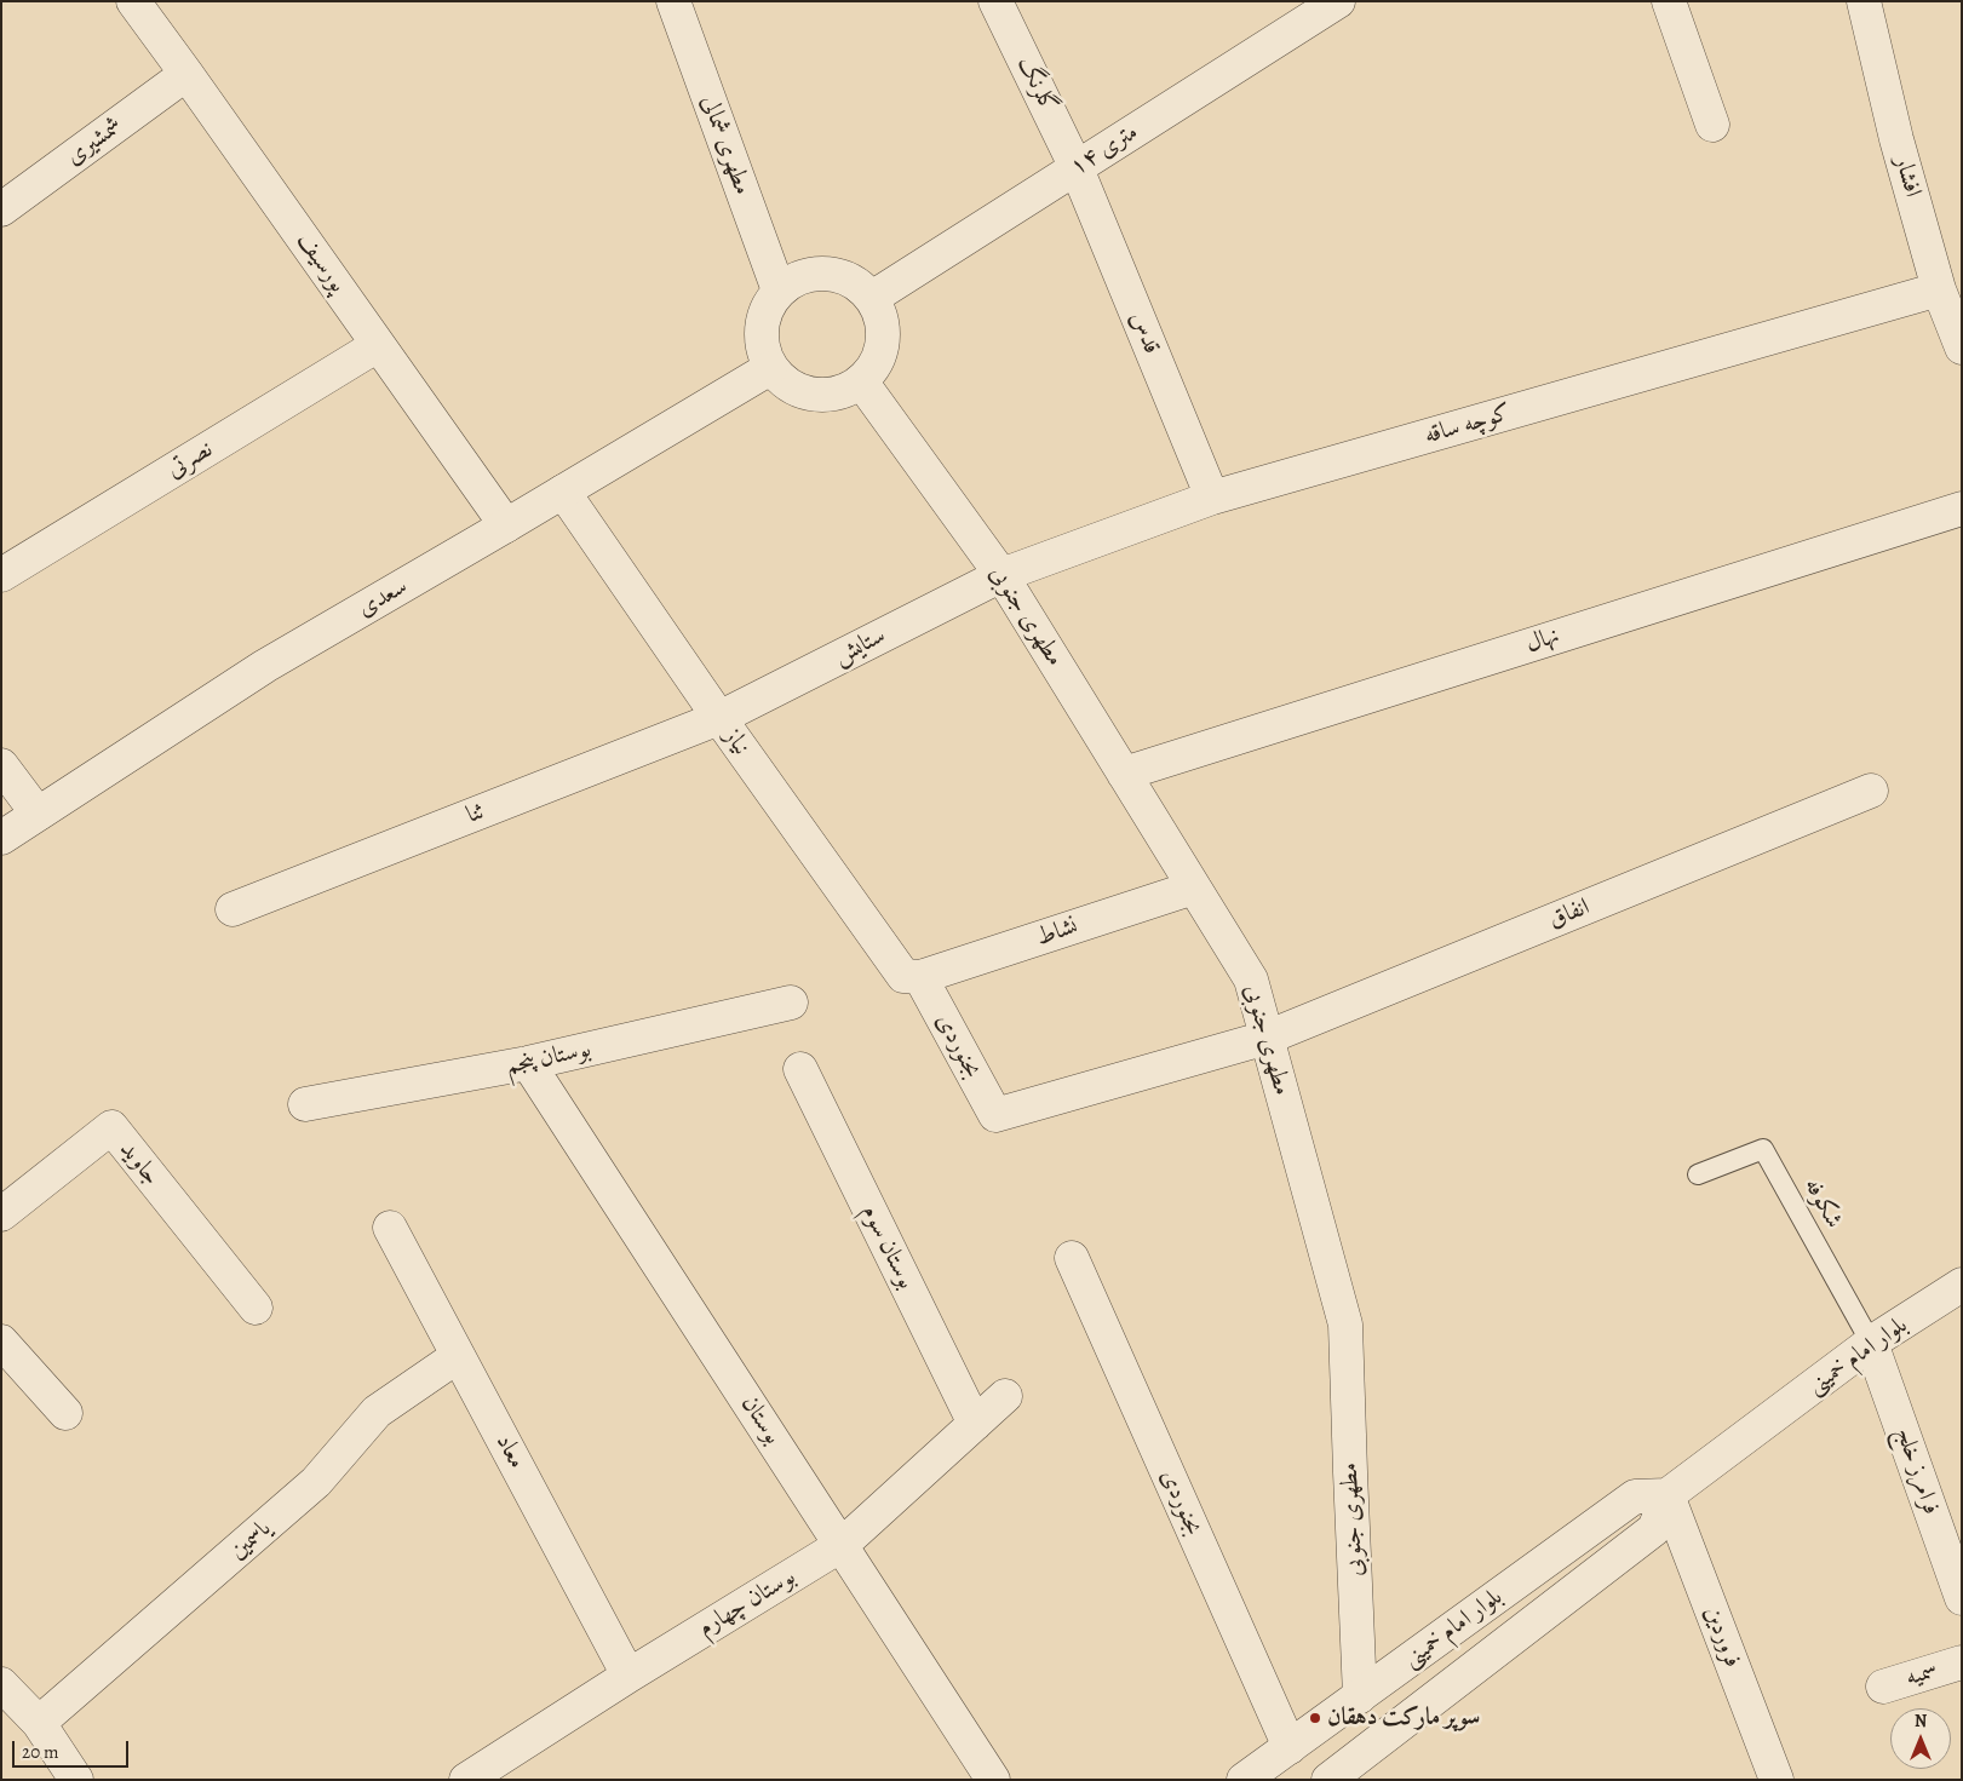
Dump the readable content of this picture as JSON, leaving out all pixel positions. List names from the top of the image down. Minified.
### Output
{"streets":{"street":["گلرنگ","شمشیری","مطهری شمالی","متری ۱۴","افشار","پورسیف","قدس","کوچه ساقه","نصرتی","سعدی","مطهری جنوبی","نهال","ستایش","نیاز","ثنا","انفاق","نشاط","بجنوردی","بوستان پنجم","جاوید","بوستان سوم","بلوار امام خمینی","بوستان","معاد","فرامرز خلج","یاسمین","بوستان چهارم","فروردین","سمیه"],"lane":["شکوفه"]},"crossings":[["گلرنگ","متری ۱۴"],["گلرنگ","قدس"],["شمشیری","پورسیف"],["مطهری شمالی","متری ۱۴"],["مطهری شمالی","سعدی"],["مطهری شمالی","مطهری جنوبی"],["متری ۱۴","قدس"],["متری ۱۴","سعدی"],["متری ۱۴","مطهری جنوبی"],["افشار","کوچه ساقه"],["پورسیف","نصرتی"],["پورسیف","سعدی"],["قدس","کوچه ساقه"],["کوچه ساقه","مطهری جنوبی"],["کوچه ساقه","ستایش"],["سعدی","مطهری جنوبی"],["سعدی","نیاز"],["مطهری جنوبی","نهال"],["مطهری جنوبی","ستایش"],["مطهری جنوبی","انفاق"],["مطهری جنوبی","نشاط"],["مطهری جنوبی","بلوار امام خمینی"],["ستایش","نیاز"],["ستایش","ثنا"],["نیاز","ثنا"],["نیاز","نشاط"],["نیاز","بجنوردی"],["انفاق","بجنوردی"],["نشاط","بجنوردی"],["بجنوردی","بلوار امام خمینی"],["بوستان پنجم","بوستان"],["شکوفه","بلوار امام خمینی"],["شکوفه","فرامرز خلج"],["بوستان سوم","بوستان چهارم"],["بلوار امام خمینی","فرامرز خلج"],["بلوار امام خمینی","فروردین"],["بوستان","بوستان چهارم"],["معاد","یاسمین"],["معاد","بوستان چهارم"]],"places":["سوپر مارکت دهقان"],"scale_bar":"20 m","north":"top"}
